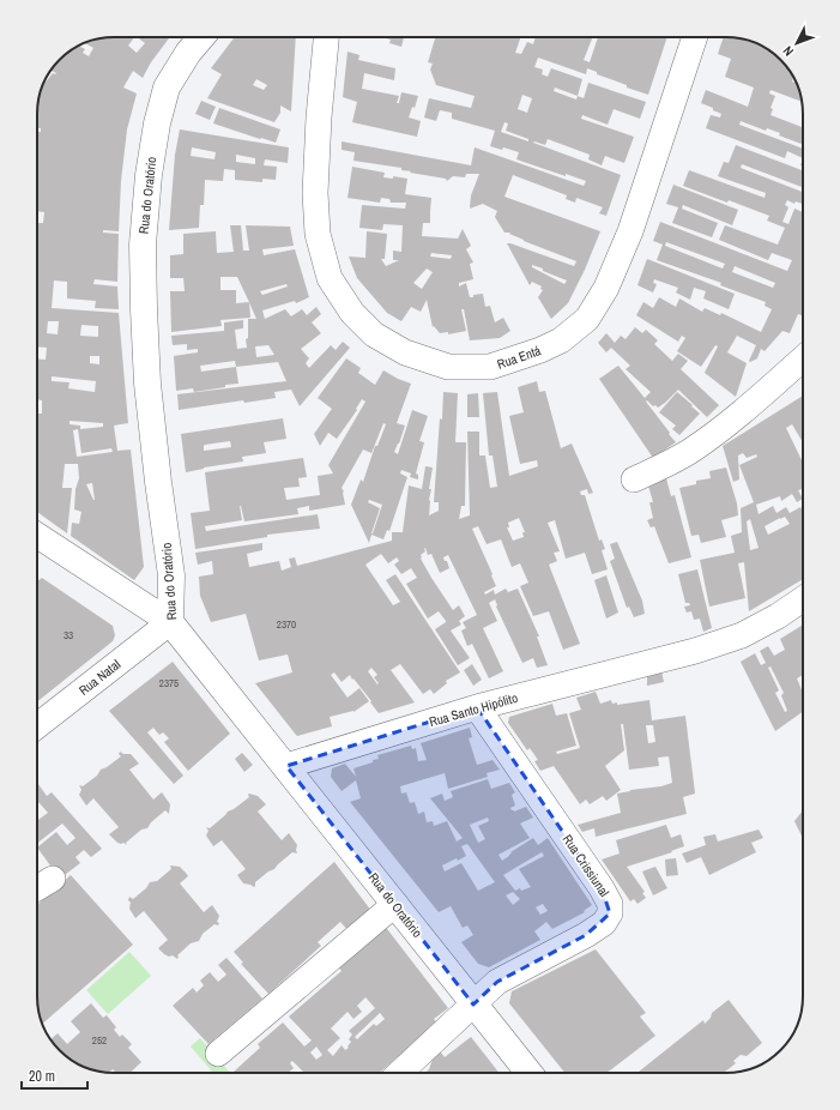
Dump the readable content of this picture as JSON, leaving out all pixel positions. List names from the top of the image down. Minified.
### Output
{"streets":{"street":["Rua do Oratório","Rua Entá","Rua Natal","Rua Santo Hipólito","Rua Crissiunal"]},"crossings":[["Rua do Oratório","Rua Natal"],["Rua do Oratório","Rua Santo Hipólito"],["Rua do Oratório","Rua Crissiunal"],["Rua Santo Hipólito","Rua Crissiunal"]],"house_numbers":["2370","33","2375","252"],"scale_bar":"20 m","north":"bottom left"}
